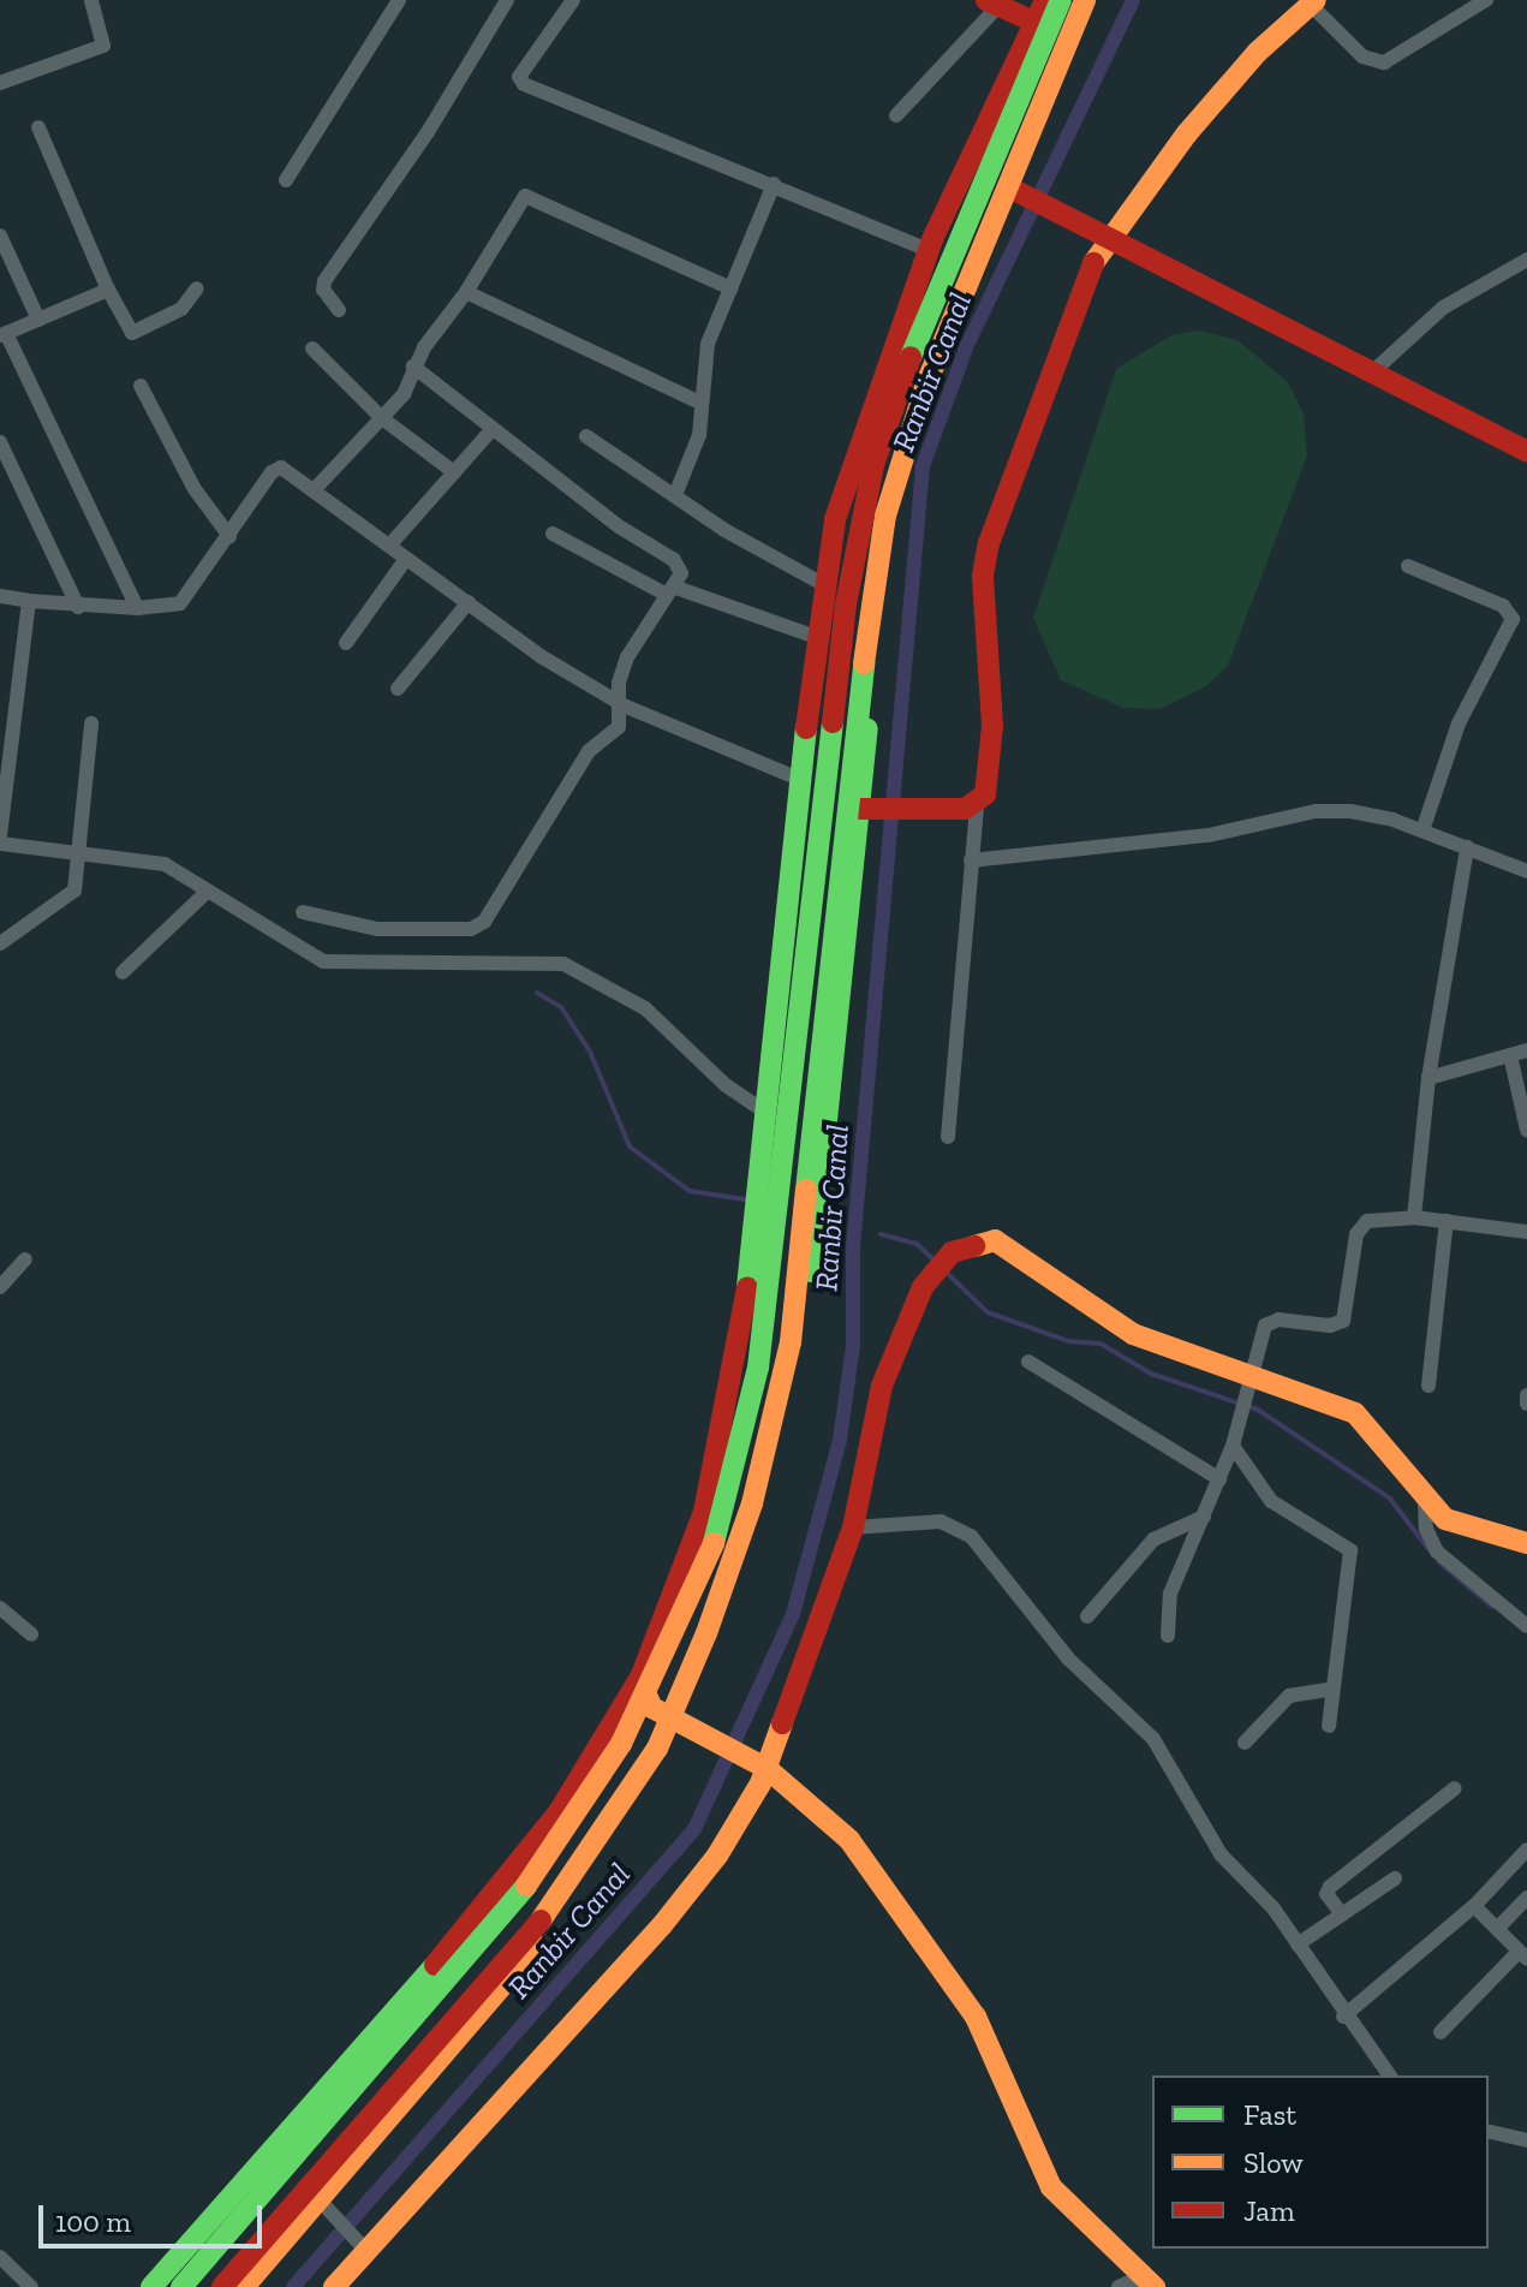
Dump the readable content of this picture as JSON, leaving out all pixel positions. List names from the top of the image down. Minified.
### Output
{"water":["Ranbir Canal"],"legend":["Fast","Slow","Jam"],"scale_bar":"100 m"}
